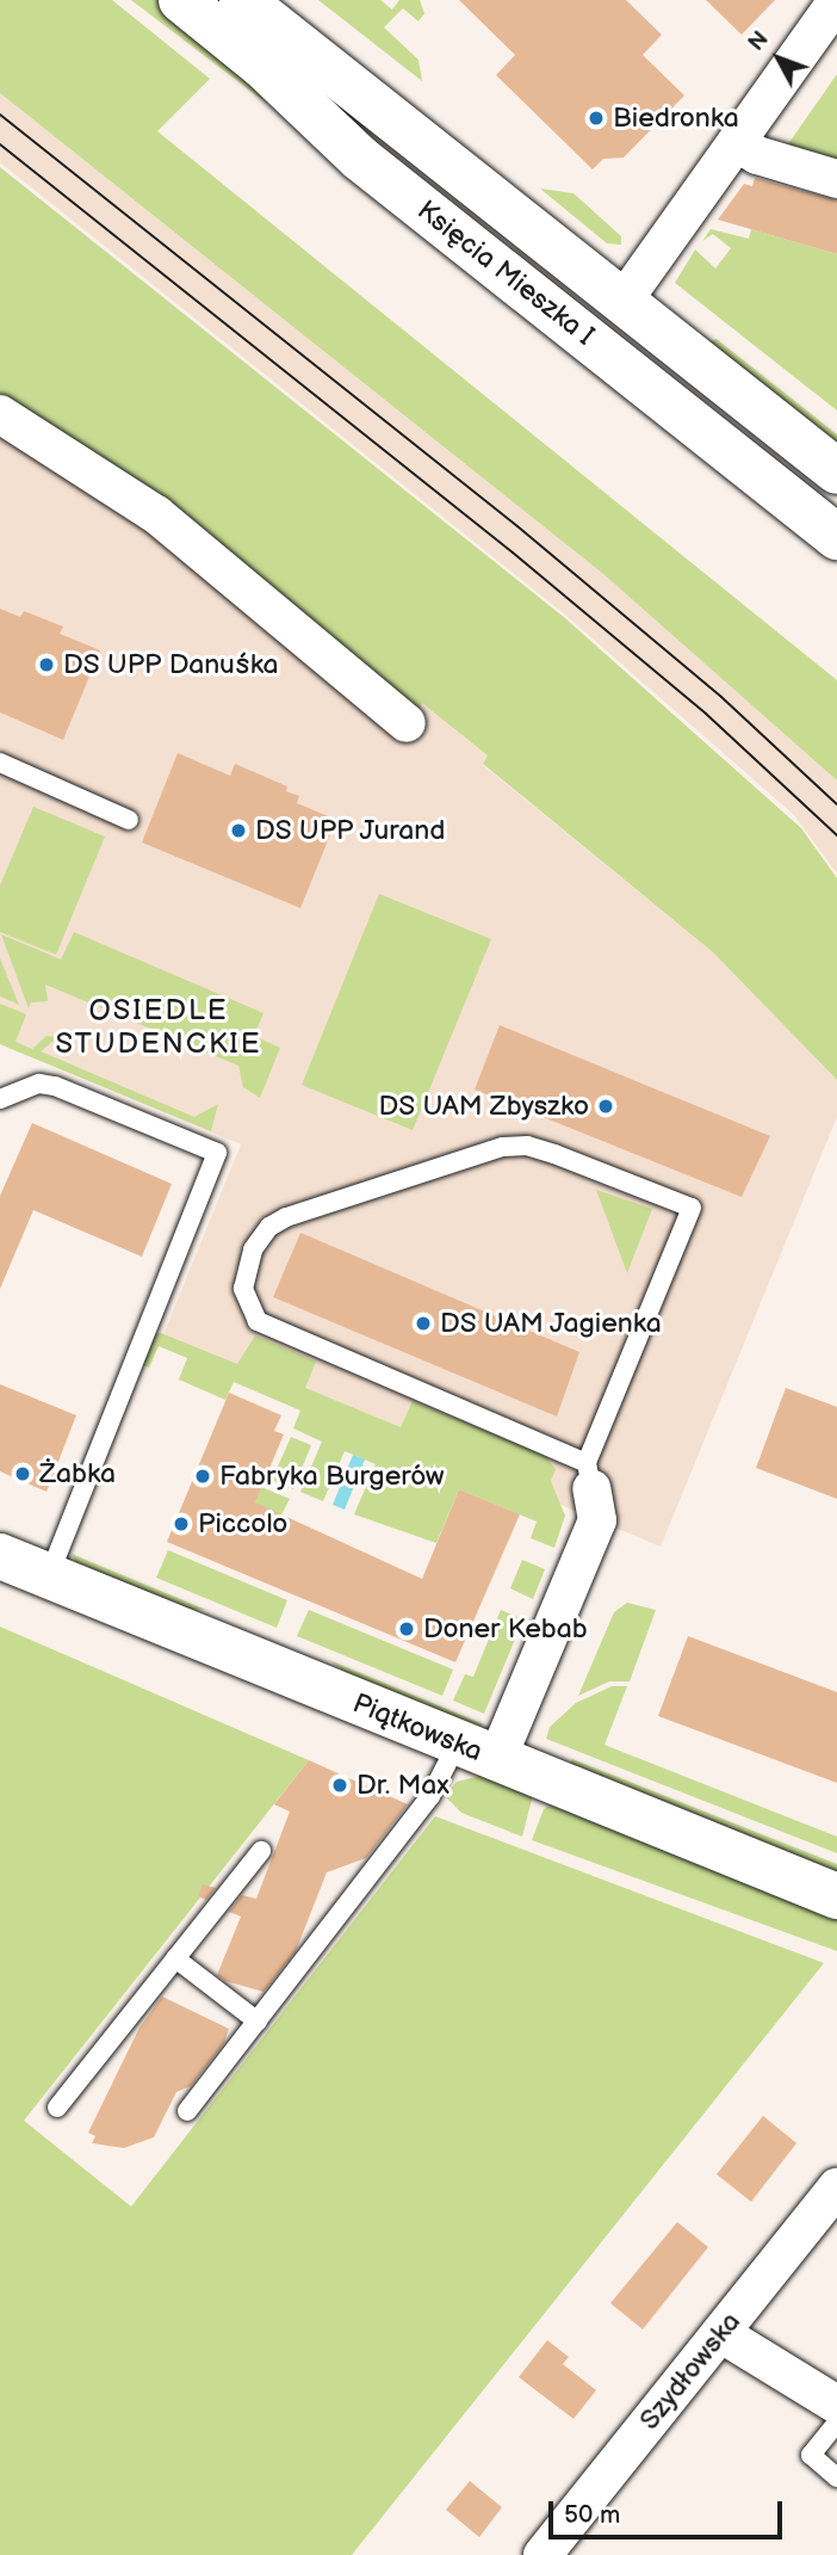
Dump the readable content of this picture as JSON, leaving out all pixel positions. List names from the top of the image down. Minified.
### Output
{"streets":{"street":["Księcia Mieszka I","Piątkowska","Szydłowska"]},"districts":["OSIEDLE STUDENCKIE"],"places":["Biedronka","DS UPP Danuśka","DS UPP Jurand","DS UAM Zbyszko","DS UAM Jagienka","Żabka","Fabryka Burgerów","Piccolo","Doner Kebab","Dr. Max"],"scale_bar":"50 m","north":"top left"}
